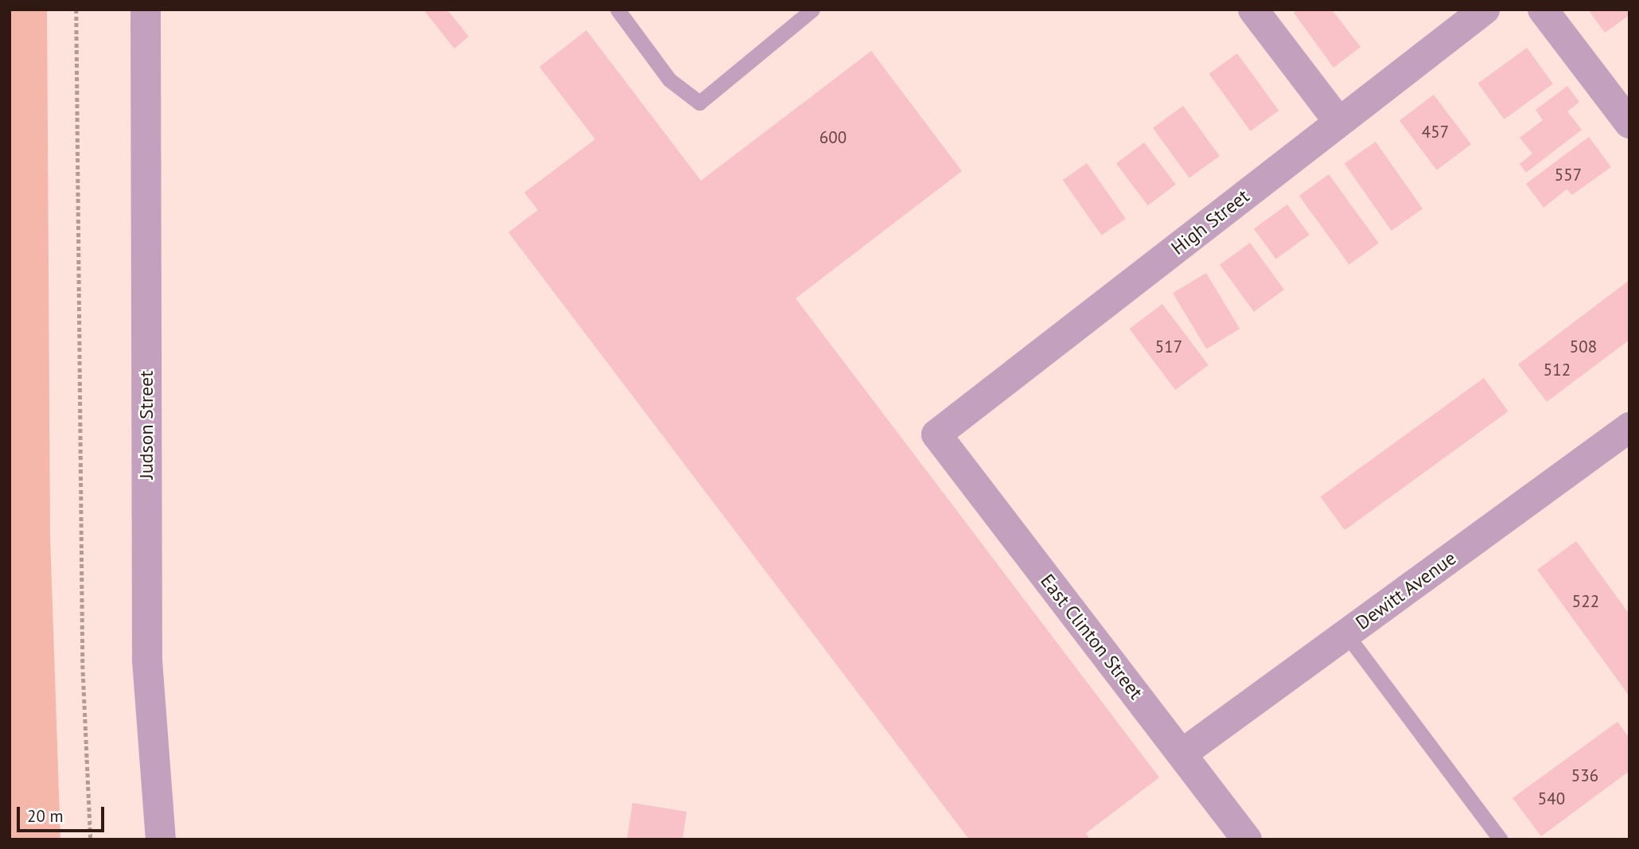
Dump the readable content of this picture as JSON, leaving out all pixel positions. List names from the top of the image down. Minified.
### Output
{"streets":{"street":["High Street","Judson Street","Dewitt Avenue","East Clinton Street"]},"crossings":[["High Street","East Clinton Street"],["Dewitt Avenue","East Clinton Street"]],"house_numbers":["457","600","557","517","508","512","522","536","540"],"scale_bar":"20 m"}
